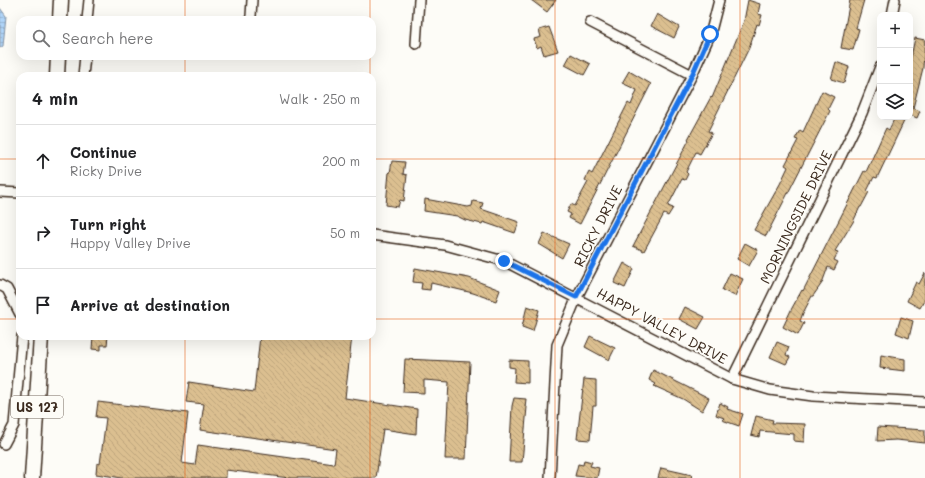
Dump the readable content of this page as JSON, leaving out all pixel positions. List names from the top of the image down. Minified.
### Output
{"streets":{"main road":["US 127"],"street":["MORNINGSIDE DRIVE","RICKY DRIVE","HAPPY VALLEY DRIVE"]},"crossings":[["MORNINGSIDE DRIVE","HAPPY VALLEY DRIVE"],["RICKY DRIVE","HAPPY VALLEY DRIVE"]],"page":{"map_buttons":["+","−"],"search":"Search here","heading":["4 min","Walk · 250 m"],"list":[["Continue","Ricky Drive","200 m"],["Turn right","Happy Valley Drive","50 m"],"Arrive at destination"]}}
